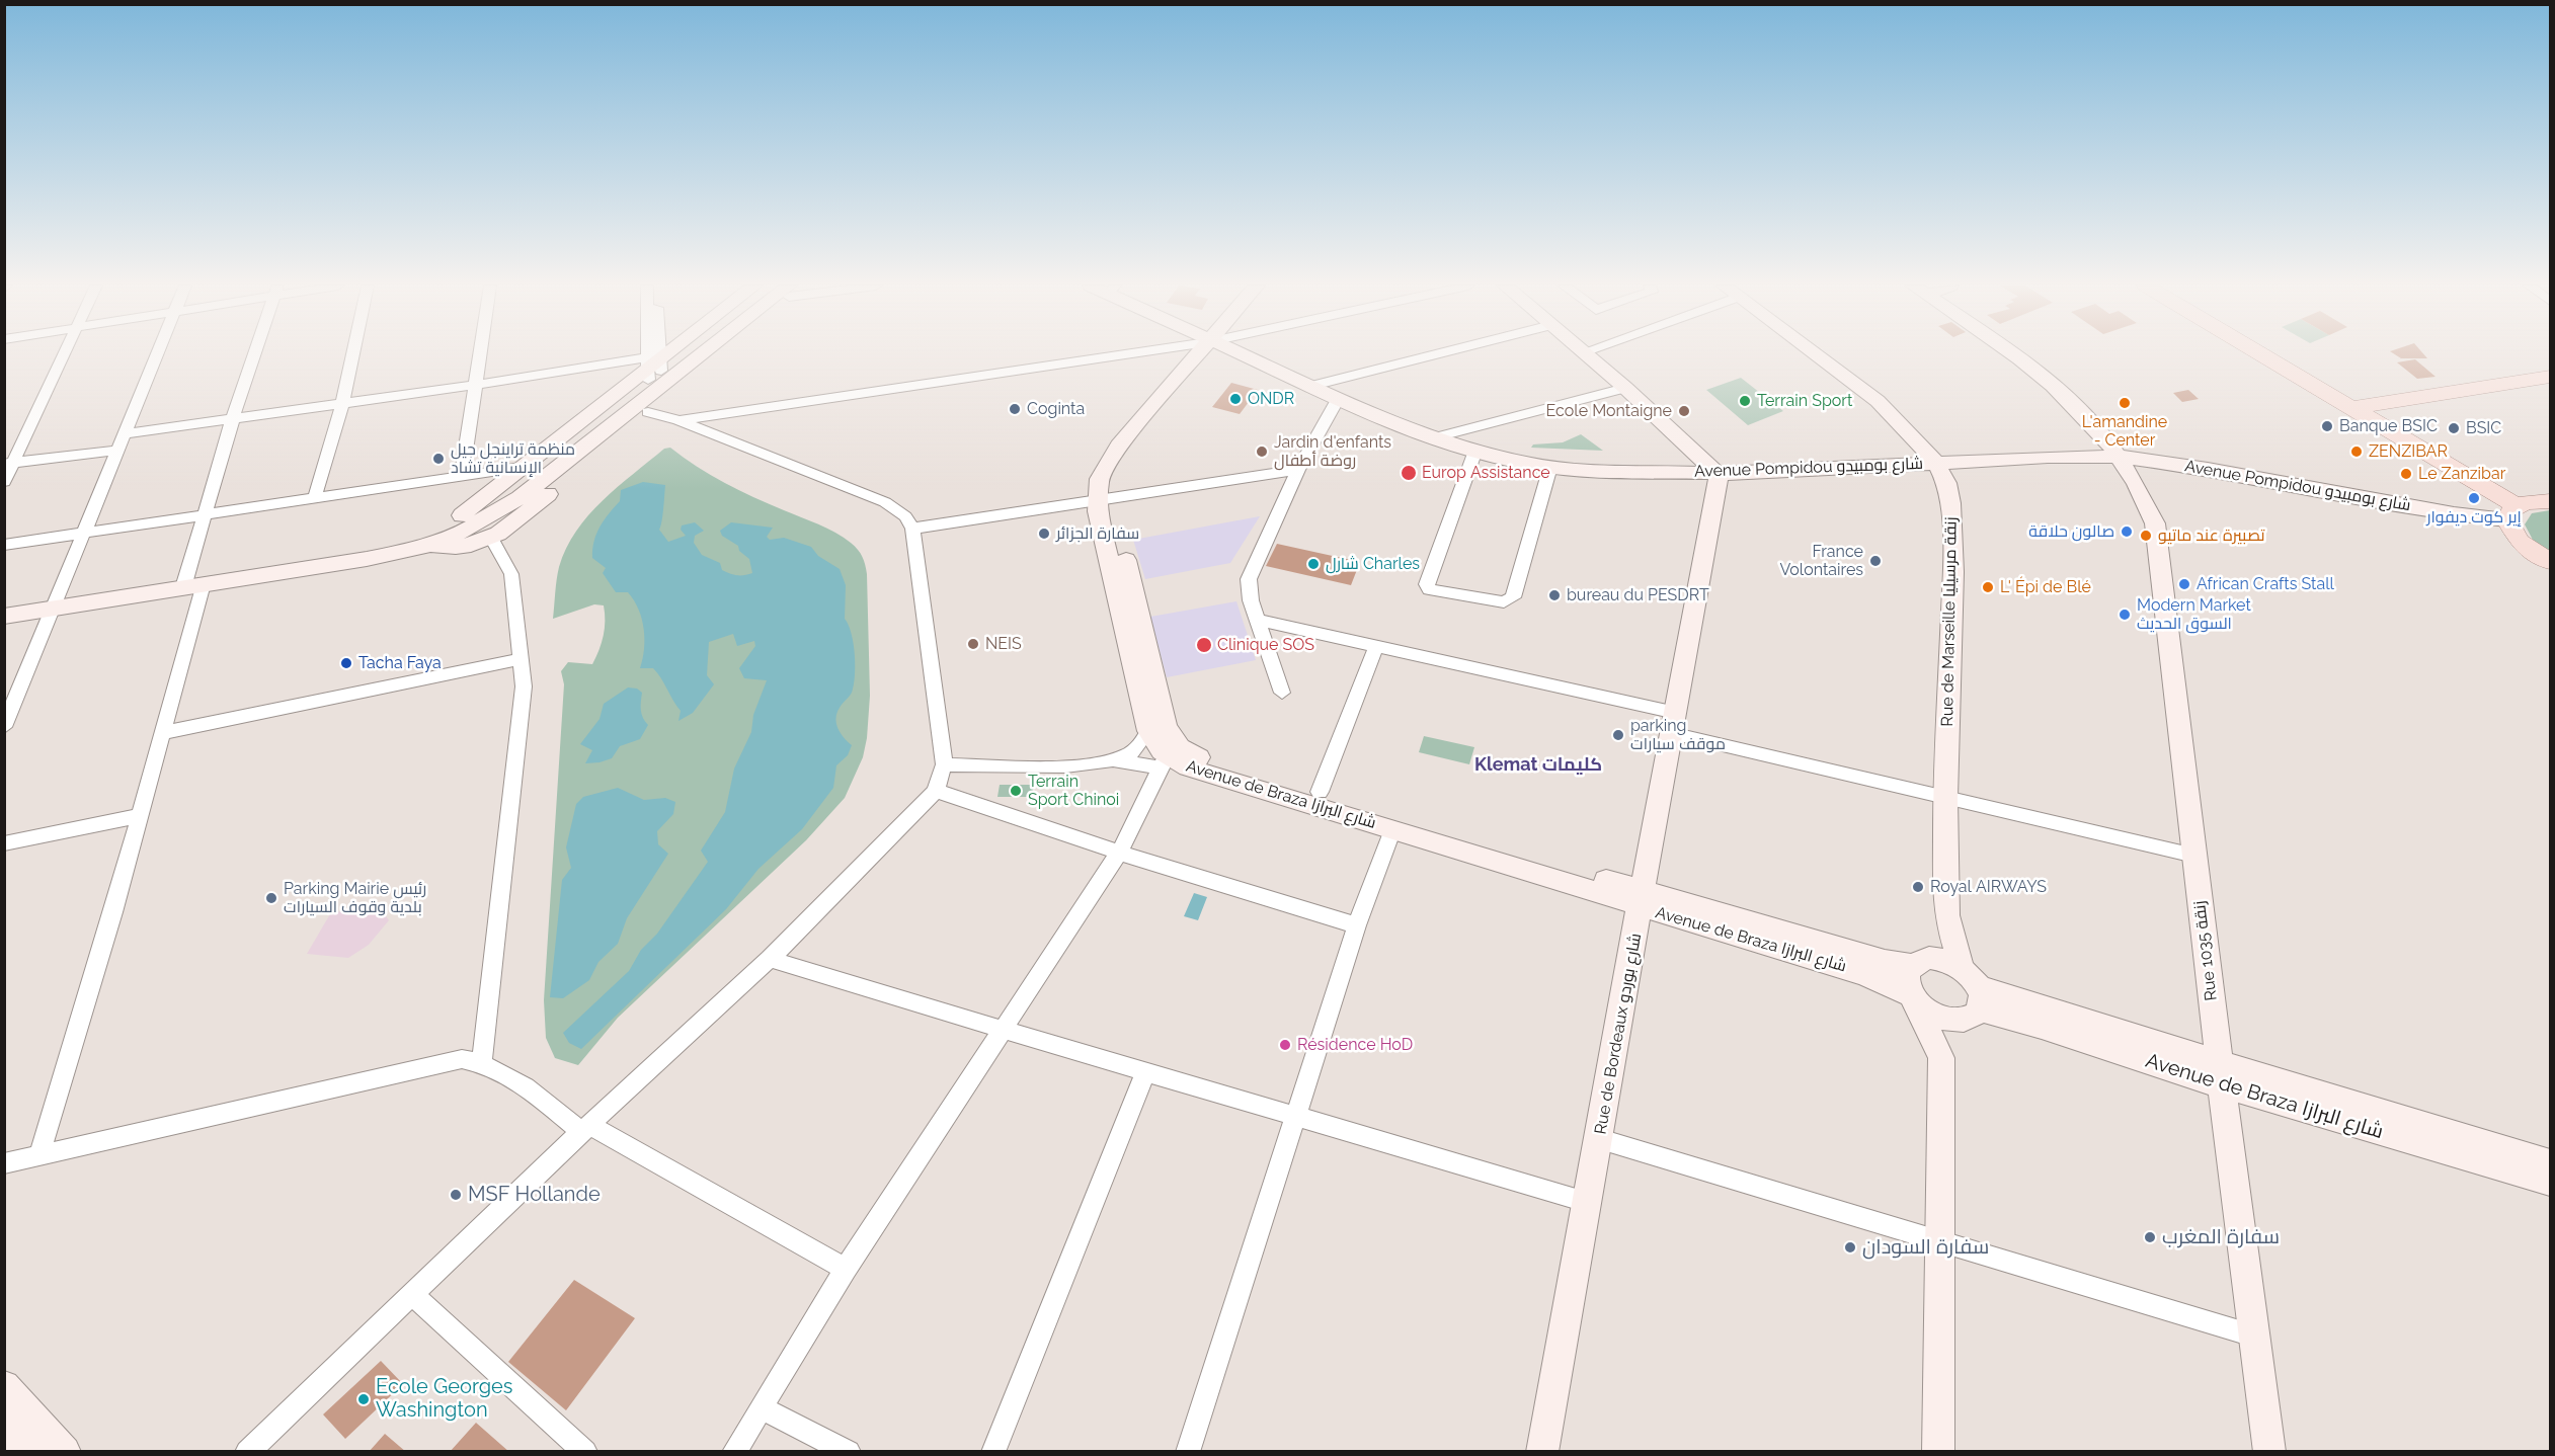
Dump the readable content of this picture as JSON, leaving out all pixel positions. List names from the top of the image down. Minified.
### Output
{"streets":{"main road":["Avenue Pompidou شارع بومبيدو","Rue de Marseille زنقة مرسيليا","Avenue de Braza شارع البرازا","Rue 1035 زنقة","Rue de Bordeaux شارع بوردو"]},"crossings":[["Avenue Pompidou شارع بومبيدو","Rue de Marseille زنقة مرسيليا"],["Avenue Pompidou شارع بومبيدو","Rue 1035 زنقة"],["Avenue Pompidou شارع بومبيدو","Rue de Bordeaux شارع بوردو"],["Rue de Marseille زنقة مرسيليا","Avenue de Braza شارع البرازا"],["Avenue de Braza شارع البرازا","Rue 1035 زنقة"],["Avenue de Braza شارع البرازا","Rue de Bordeaux شارع بوردو"]],"districts":["Klemat كليمات"],"places":["ONDR","Terrain Sport","L'amandine - Center","Coginta","Ecole Montaigne","Banque BSIC","BSIC","Jardin d'enfants روضة أطفال","ZENZIBAR","منظمة تراينجل جيل الإنسانية تشاد","Europ Assistance","Le Zanzibar","إير كوت ديفوار","صالون حلاقة","سفارة الجزائر","تصبيرة عند ماتيو","France Volontaires","شارل Charles","African Crafts Stall","L' Épi de Blé","bureau du PESDRT","Modern Market السوق الحديث","NEIS","Clinique SOS","Tacha Faya","parking موقف سيارات","Terrain Sport Chinoi","Royal AIRWAYS","Parking Mairie رئيس بلدية وقوف السيارات","Résidence HoD","MSF Hollande","سفارة المغرب","سفارة السودان","Ecole Georges Washington"]}
